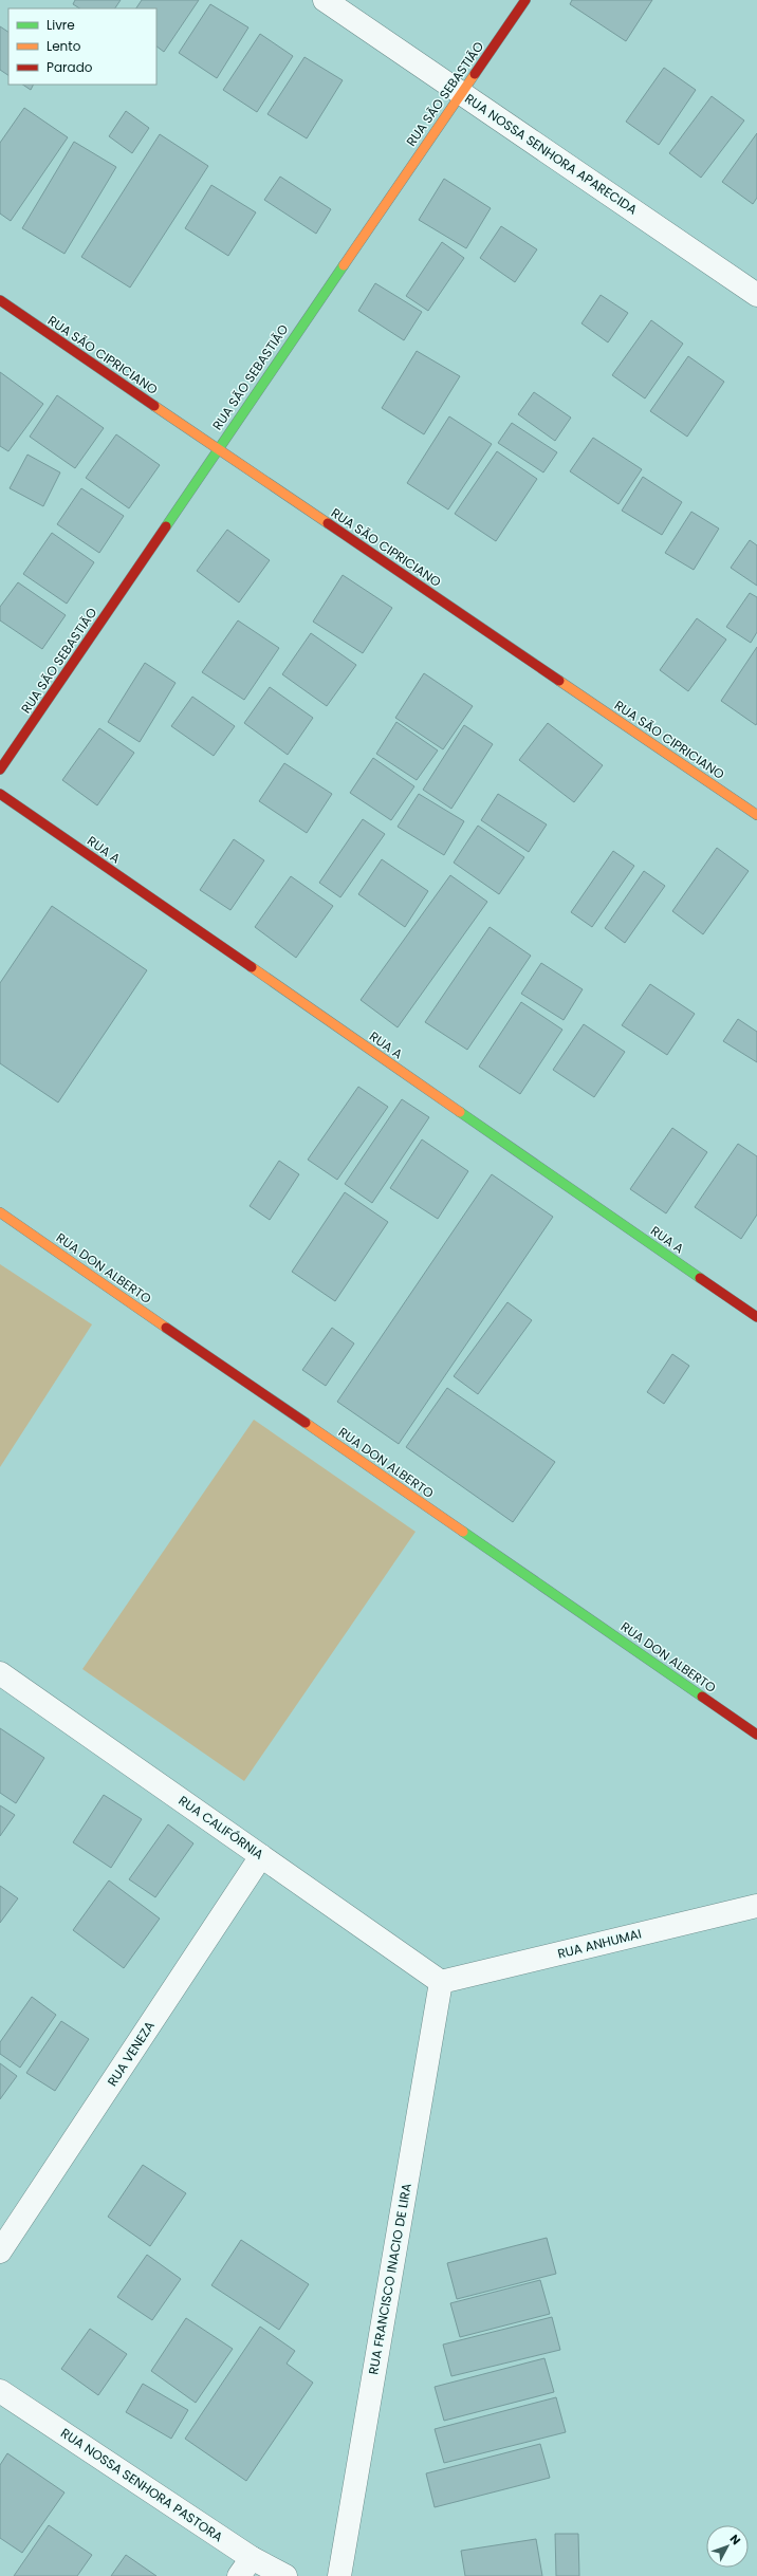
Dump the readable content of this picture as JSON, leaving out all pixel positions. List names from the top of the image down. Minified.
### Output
{"streets":{"street":["RUA SÃO SEBASTIÃO","RUA NOSSA SENHORA APARECIDA","RUA SÃO CIPRICIANO","RUA A","RUA DON ALBERTO","RUA CALIFÓRNIA","RUA ANHUMAI","RUA VENEZA","RUA FRANCISCO INACIO DE LIRA","RUA NOSSA SENHORA PASTORA"]},"crossings":[["RUA SÃO SEBASTIÃO","RUA NOSSA SENHORA APARECIDA"],["RUA SÃO SEBASTIÃO","RUA SÃO CIPRICIANO"],["RUA CALIFÓRNIA","RUA ANHUMAI"],["RUA CALIFÓRNIA","RUA VENEZA"],["RUA CALIFÓRNIA","RUA FRANCISCO INACIO DE LIRA"],["RUA ANHUMAI","RUA FRANCISCO INACIO DE LIRA"]],"legend":["Livre","Lento","Parado"],"north":"top right"}
